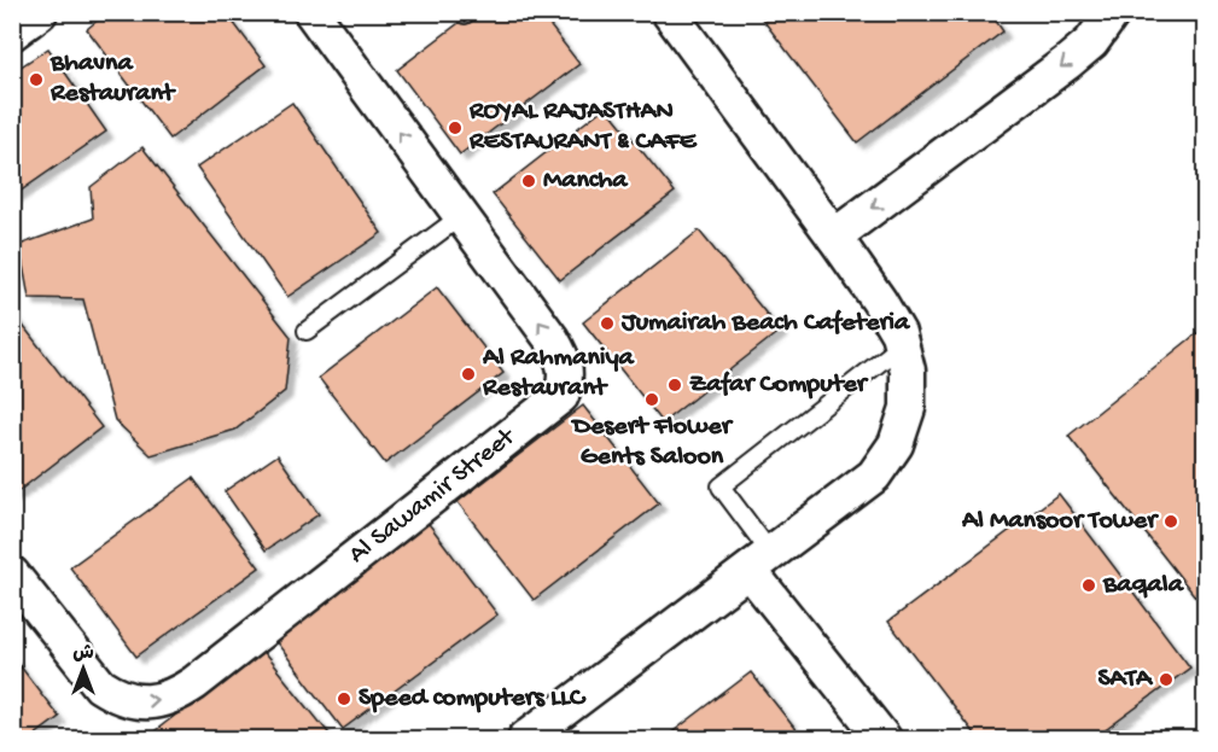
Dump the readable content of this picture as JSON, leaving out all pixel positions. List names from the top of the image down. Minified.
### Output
{"streets":{"street":["Al Sawamir Street"]},"places":["Bhavna Restaurant","ROYAL RAJASTHAN RESTAURANT & CAFE","Mancha","Jumairah Beach Cafeteria","Al Rahmaniya Restaurant","Zafar Computer","Desert Flower Gents Saloon","Al Mansoor Tower","Baqala","SATA","Speed computers LLC"],"north":"top"}
